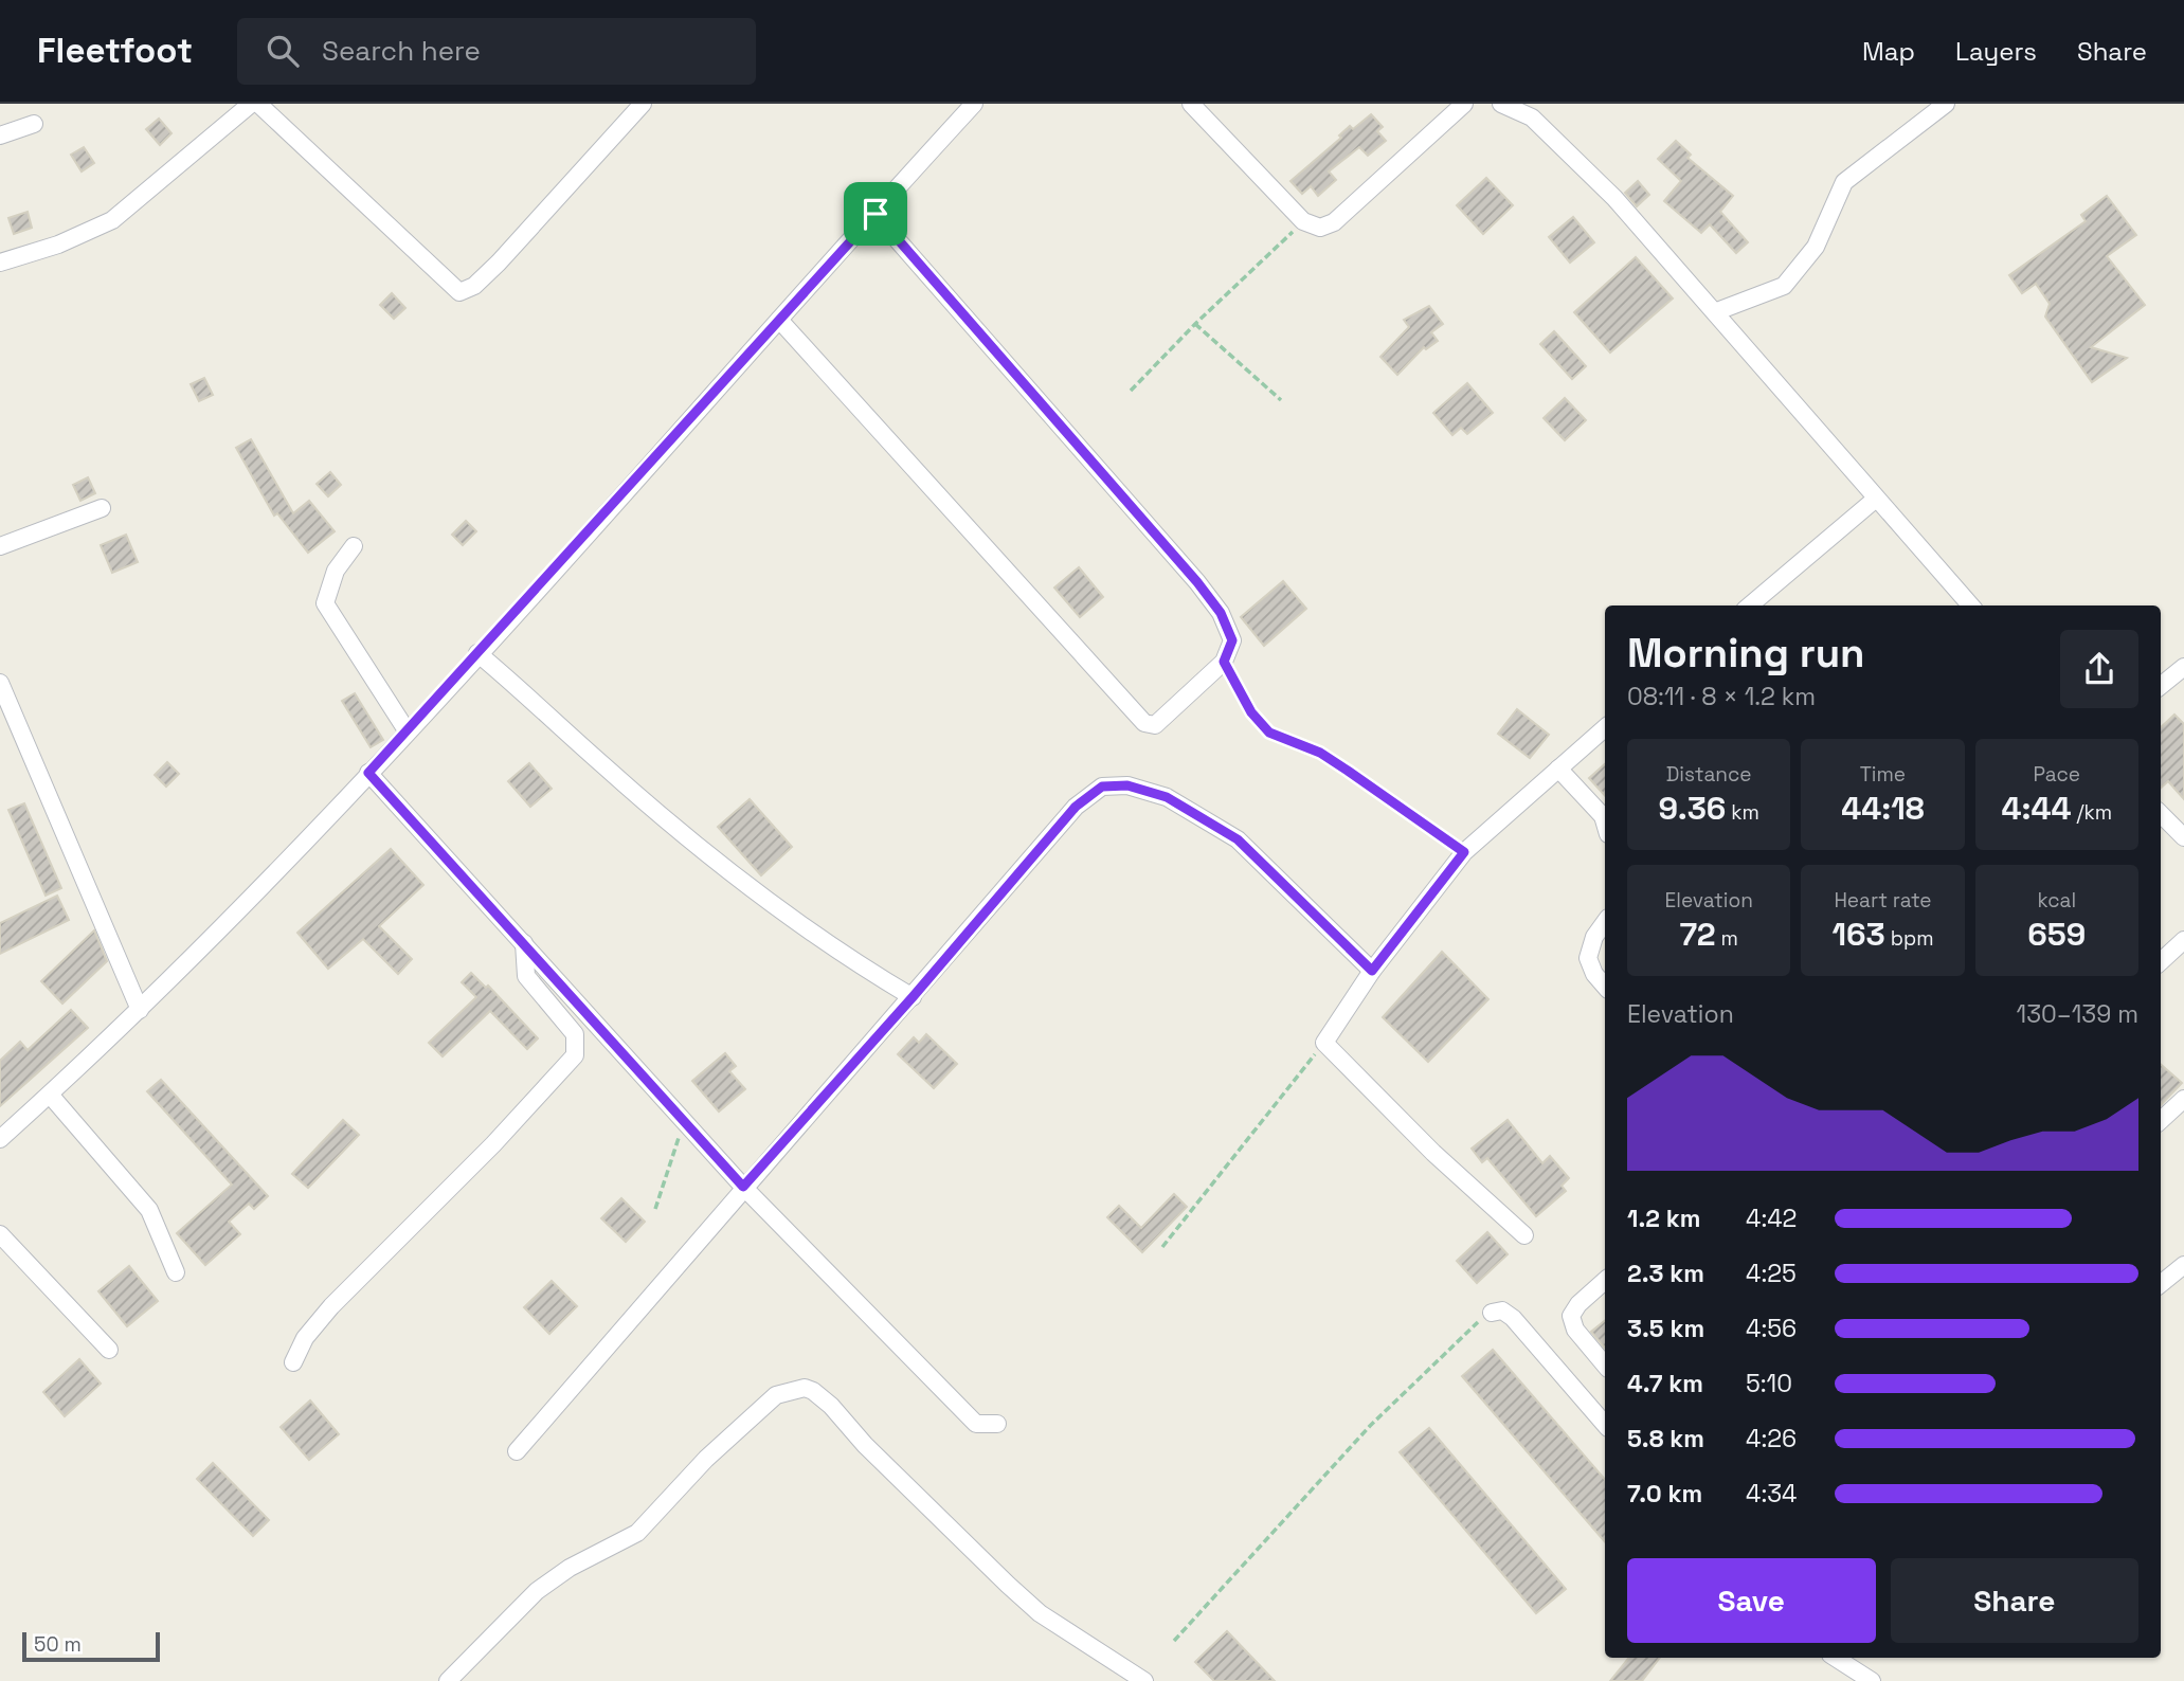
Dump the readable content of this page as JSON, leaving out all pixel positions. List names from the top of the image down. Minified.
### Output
{"scale_bar":"50 m","page":{"header":"Fleetfoot","search":"Search here","nav":["Map","Layers","Share"],"heading":["Morning run","08:11 · 8 × 1.2 km"],"stats":[["Distance","9.36 km"],["Time","44:18"],["Pace","4:44 /km"],["Elevation","72 m"],["Heart rate","163 bpm"],["kcal","659"]],"chart":["Elevation","130–139 m"],"list":[{"name":"1.2 km","note":"4:42"},{"name":"2.3 km","note":"4:25"},{"name":"3.5 km","note":"4:56"},{"name":"4.7 km","note":"5:10"},{"name":"5.8 km","note":"4:26"},{"name":"7.0 km","note":"4:34"}],"buttons":["Save","Share"],"scale":"50 m"}}
